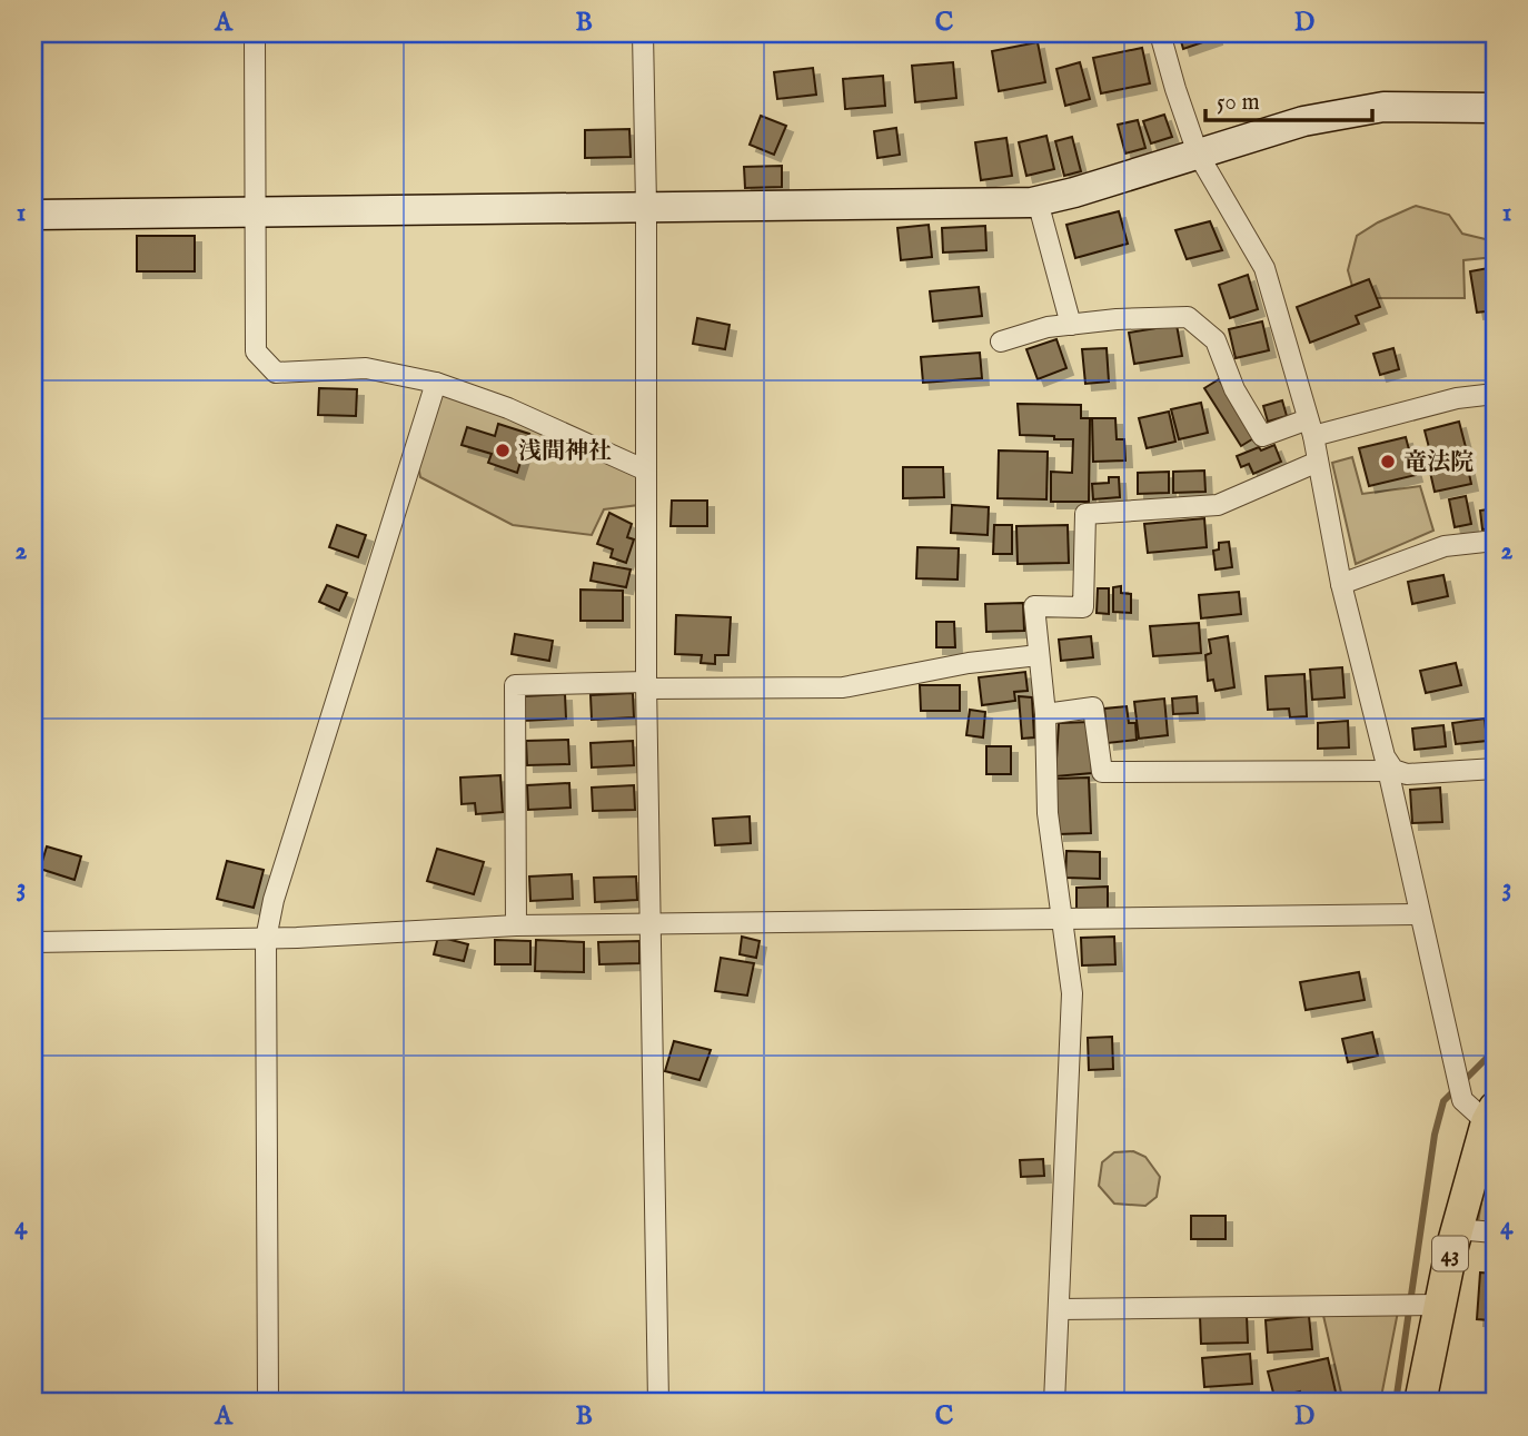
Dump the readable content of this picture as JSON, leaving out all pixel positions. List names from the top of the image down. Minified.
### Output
{"streets":{"main road":["43"]},"places":["浅間神社","竜法院"],"scale_bar":"50 m","grid":{"columns":["A","B","C","D"],"rows":["1","2","3","4"]}}
